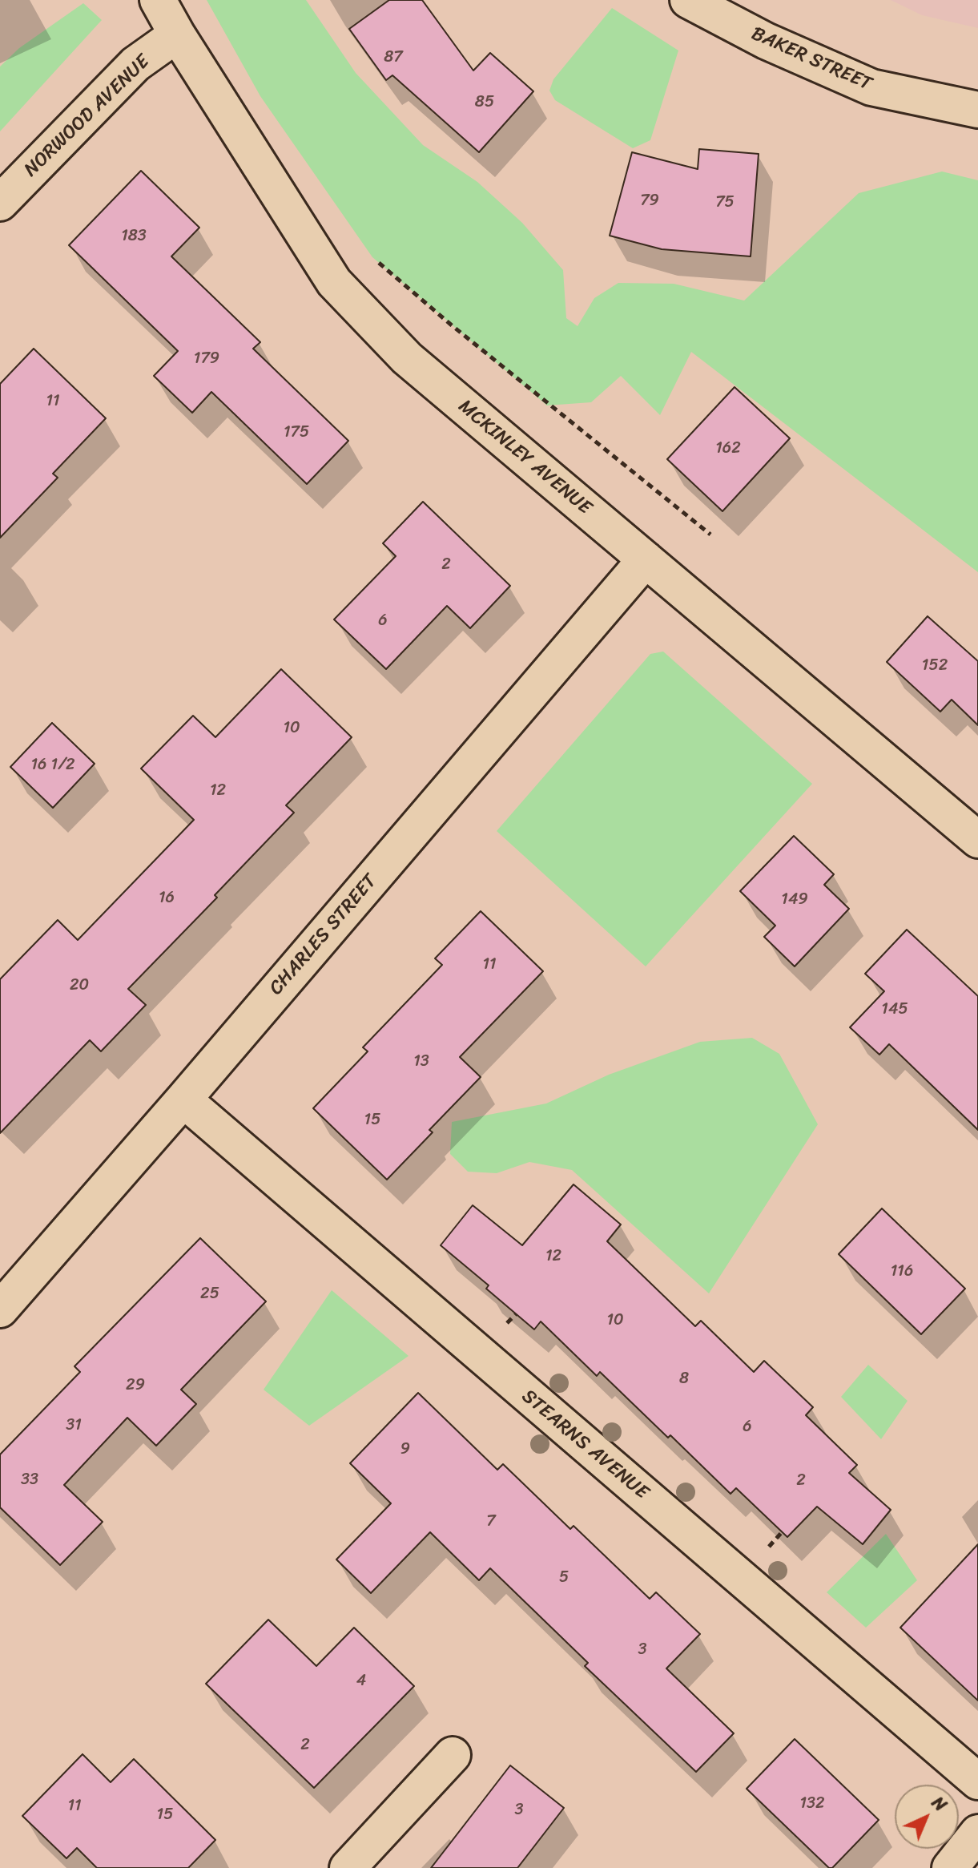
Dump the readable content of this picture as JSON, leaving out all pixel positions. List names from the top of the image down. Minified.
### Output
{"streets":{"street":["BAKER STREET","NORWOOD AVENUE","MCKINLEY AVENUE","CHARLES STREET","STEARNS AVENUE"]},"crossings":[["NORWOOD AVENUE","MCKINLEY AVENUE"],["MCKINLEY AVENUE","CHARLES STREET"],["CHARLES STREET","STEARNS AVENUE"]],"house_numbers":["87","85","79","75","183","179","11","175","162","2","6","152","10","16 1/2","12","16","149","11","20","145","13","15","12","116","25","10","8","29","31","6","9","33","2","7","5","3","4","2","132","11","3","15"],"north":"top right"}
